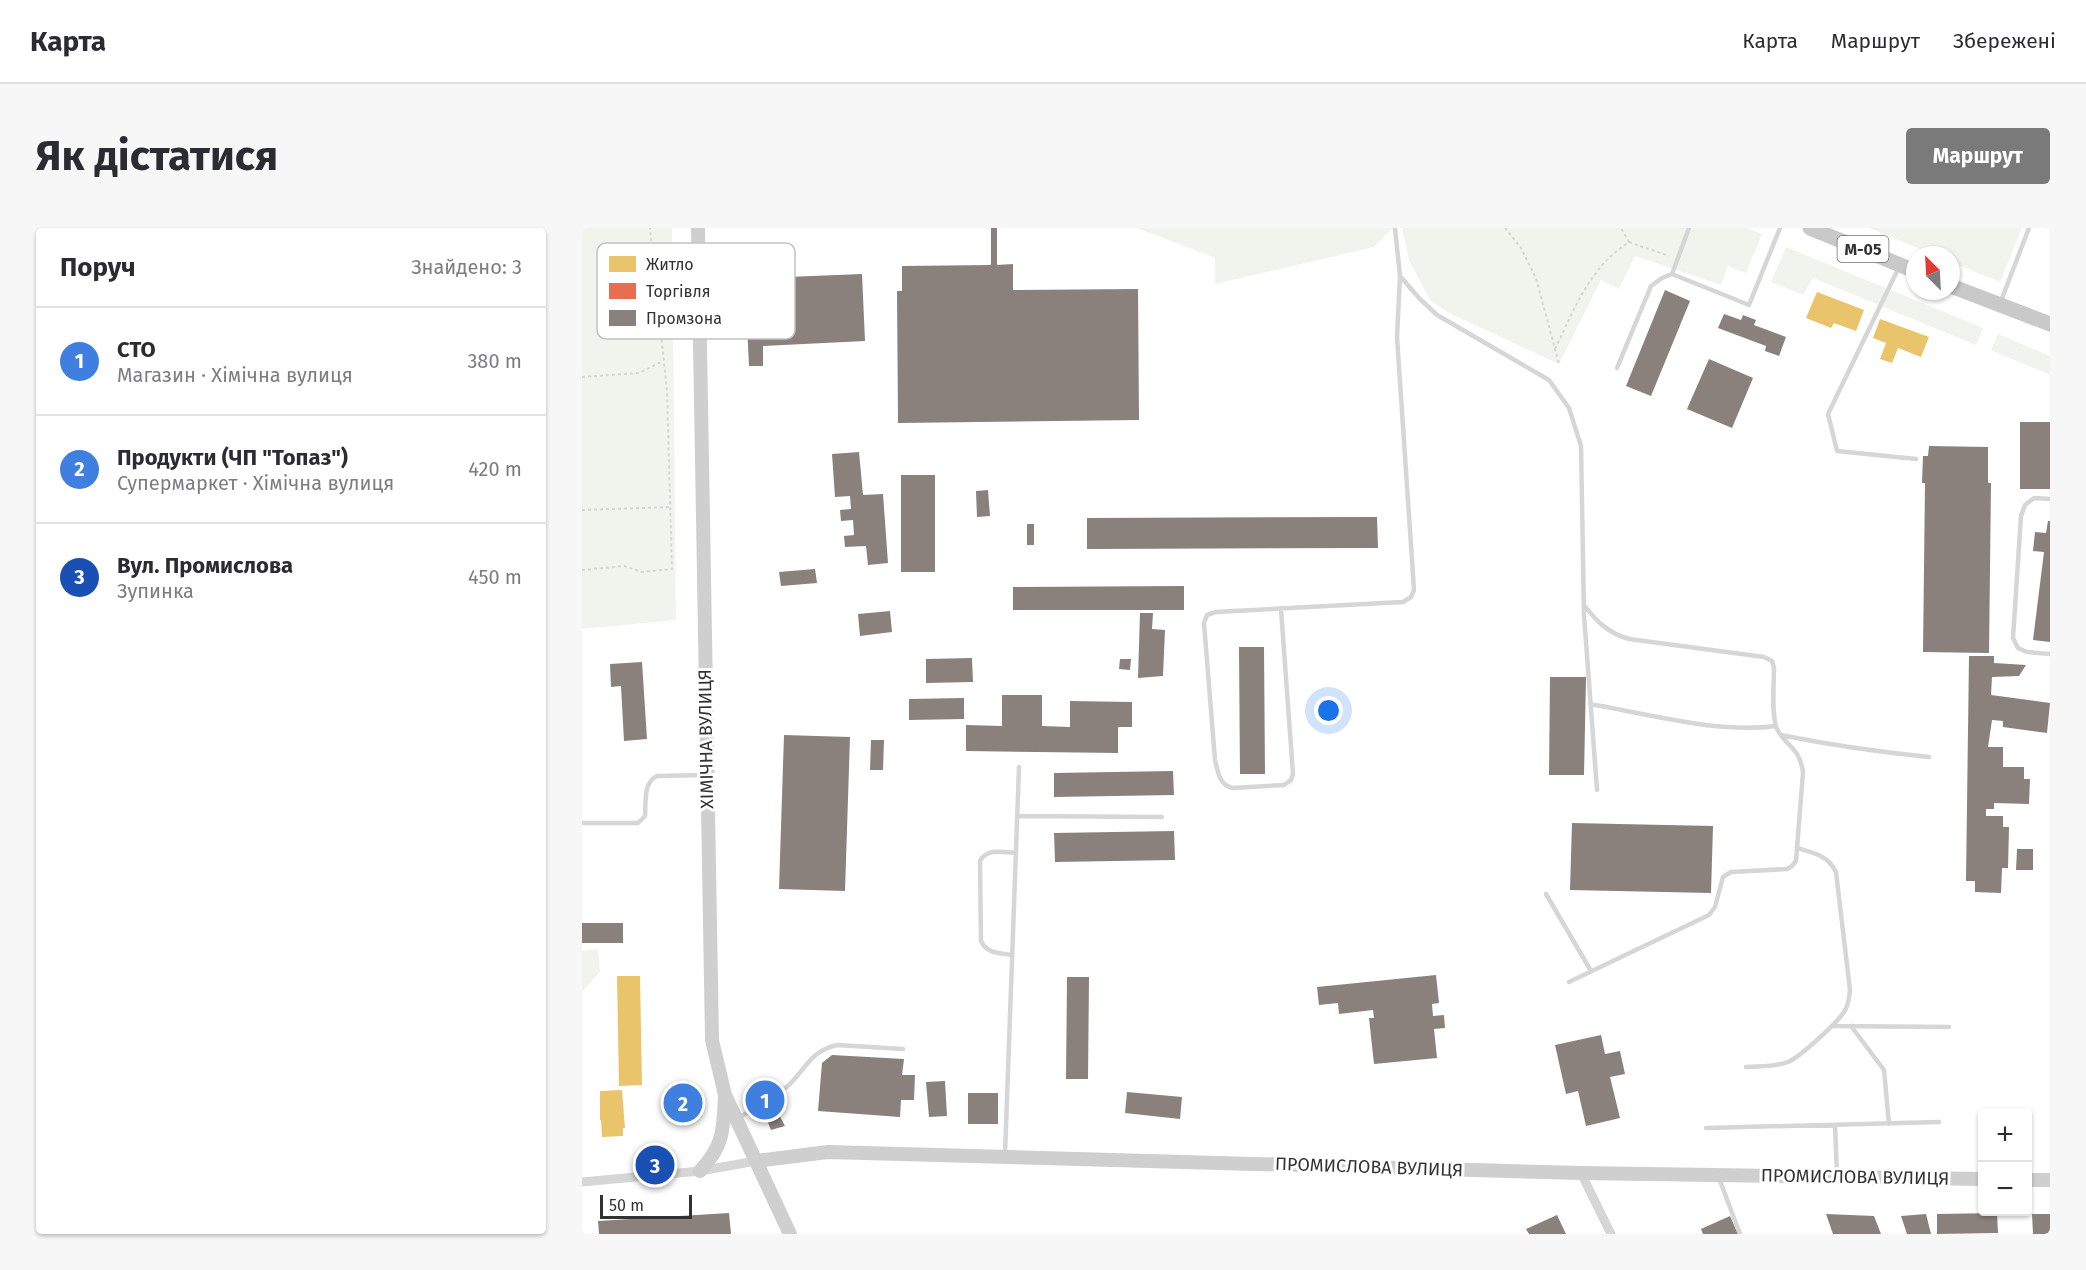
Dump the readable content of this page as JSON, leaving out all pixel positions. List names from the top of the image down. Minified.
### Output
{"streets":{"main road":["М-05"],"street":["ХІМІЧНА ВУЛИЦЯ","ПРОМИСЛОВА ВУЛИЦЯ"]},"crossings":[["ХІМІЧНА ВУЛИЦЯ","ПРОМИСЛОВА ВУЛИЦЯ"]],"legend":["Житло","Торгівля","Промзона"],"scale_bar":"50 m","north":"top left","page":{"header":"Карта","nav":["Карта","Маршрут","Збережені"],"buttons":"Маршрут","title":"Як дістатися","heading":["Поруч","Знайдено: 3"],"list":[{"mark":"1","name":"СТО","note":"Магазин · Хімічна вулиця","value":"380 m"},{"mark":"2","name":"Продукти (ЧП \"Топаз\")","note":"Супермаркет · Хімічна вулиця","value":"420 m"},{"mark":"3","name":"Вул. Промислова","note":"Зупинка","value":"450 m"}],"pins":["1","2","3"],"map_buttons":["+","−"],"scale":"50 m"}}
